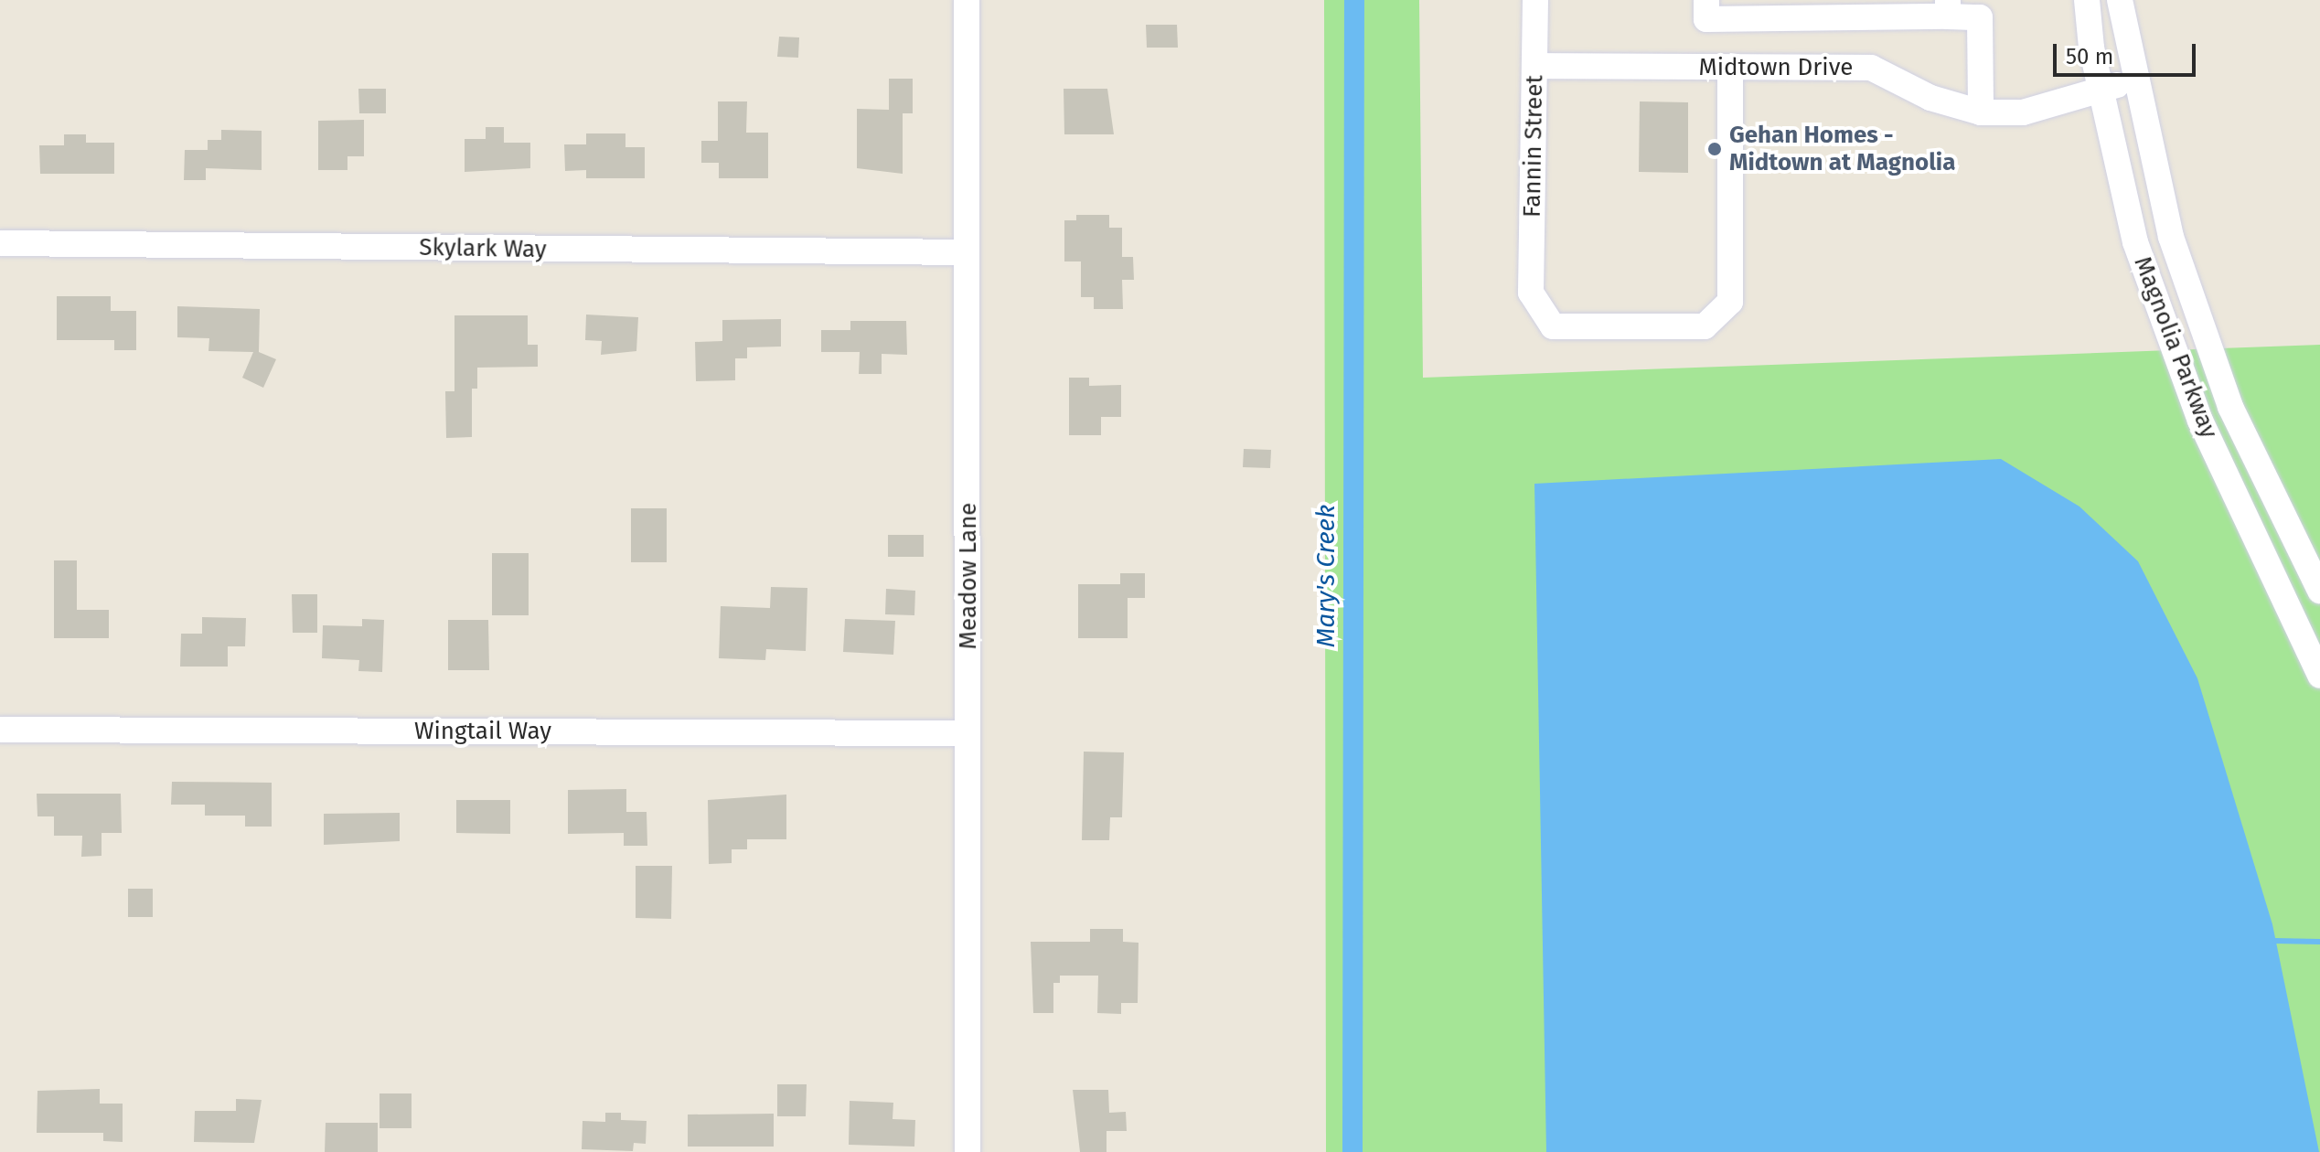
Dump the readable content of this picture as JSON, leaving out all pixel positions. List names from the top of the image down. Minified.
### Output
{"streets":{"street":["Midtown Drive","Fannin Street","Skylark Way","Magnolia Parkway","Meadow Lane","Wingtail Way"]},"crossings":[["Midtown Drive","Fannin Street"],["Midtown Drive","Magnolia Parkway"],["Skylark Way","Meadow Lane"],["Meadow Lane","Wingtail Way"]],"water":["Mary's Creek"],"places":["Gehan Homes - Midtown at Magnolia"],"scale_bar":"50 m"}
